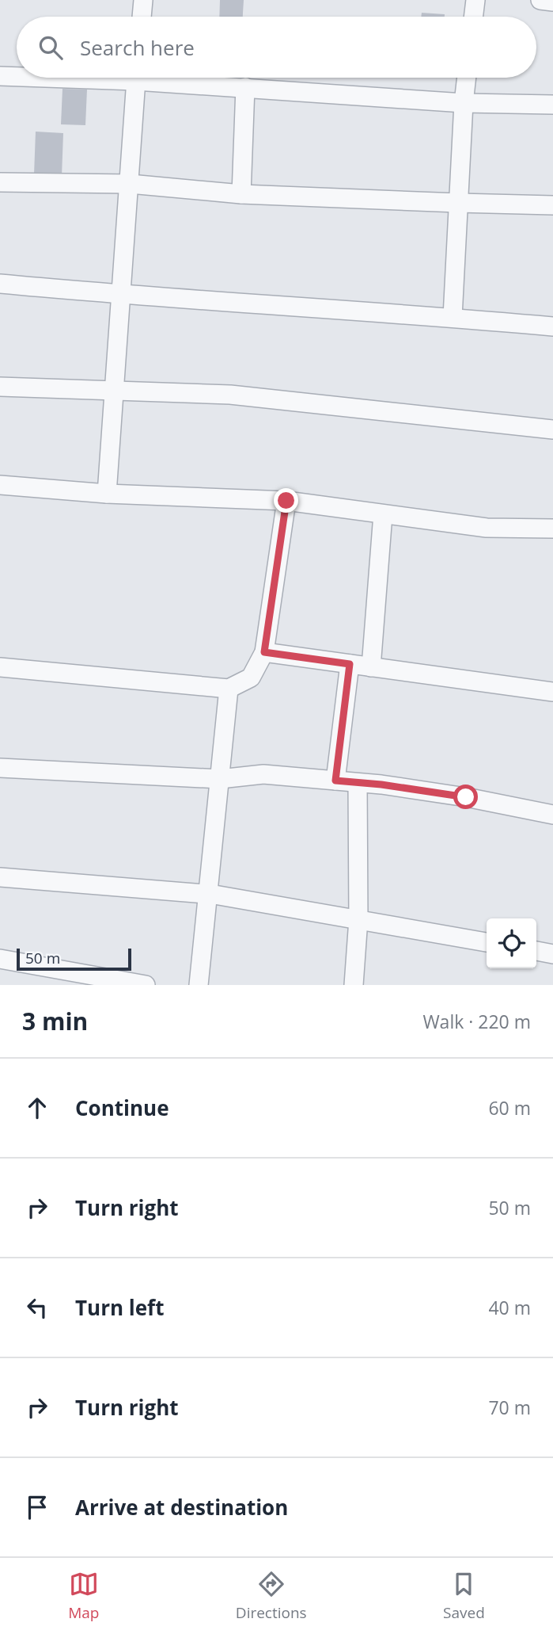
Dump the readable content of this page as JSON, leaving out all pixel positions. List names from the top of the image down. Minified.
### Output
{"scale_bar":"50 m","page":{"search":"Search here","scale":"50 m","heading":["3 min","Walk · 220 m"],"list":[["Continue","60 m"],["Turn right","50 m"],["Turn left","40 m"],["Turn right","70 m"],"Arrive at destination"],"nav":["Map","Directions","Saved"]}}
